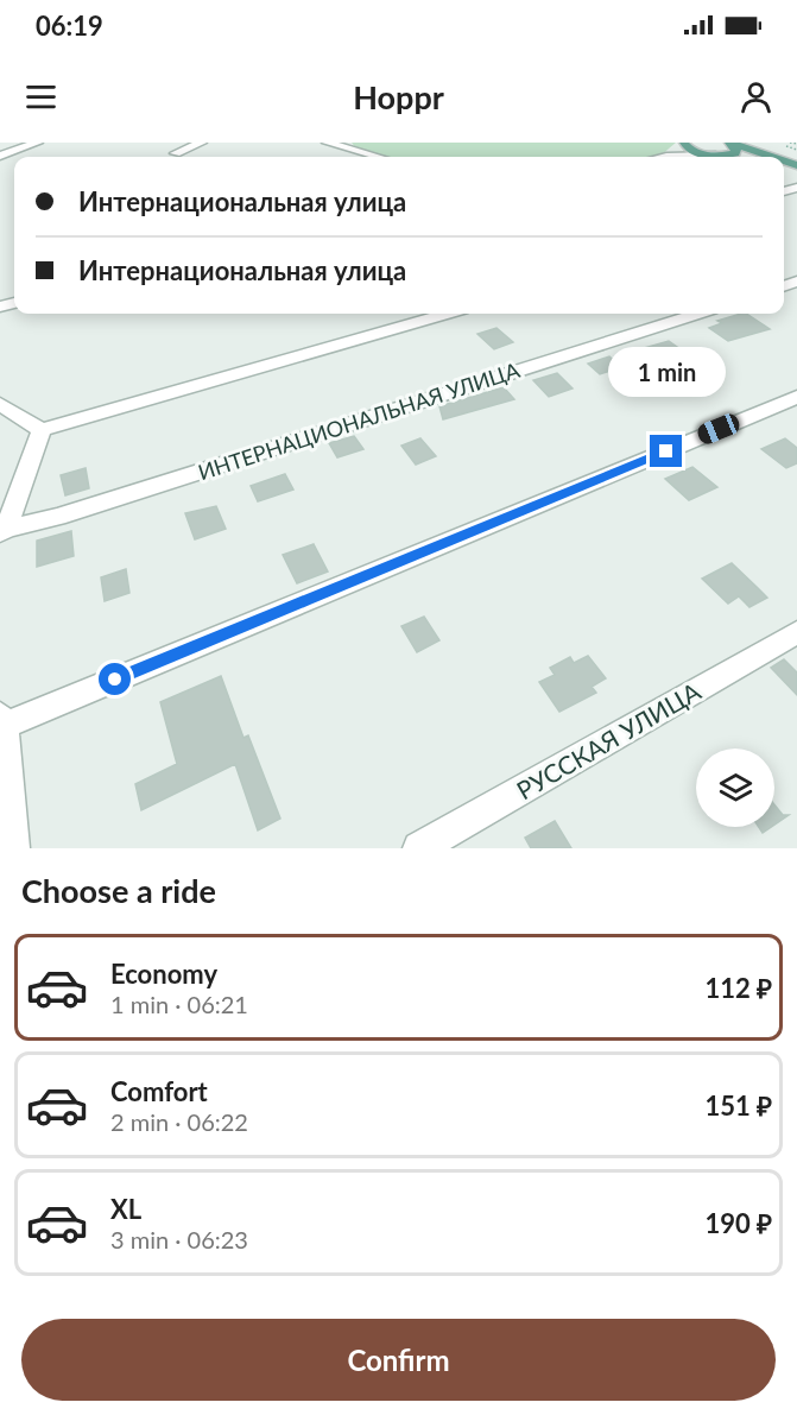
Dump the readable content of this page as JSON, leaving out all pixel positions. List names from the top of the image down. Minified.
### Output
{"streets":{"street":["ИНТЕРНАЦИОНАЛЬНАЯ УЛИЦА","РУССКАЯ УЛИЦА"]},"page":{"status":"06:19","header":"Hoppr","banner":["Интернациональная улица","Интернациональная улица"],"bubble":"1 min","heading":"Choose a ride","list":[{"name":"Economy","note":"1 min · 06:21","value":"112 ₽"},{"name":"Comfort","note":"2 min · 06:22","value":"151 ₽"},{"name":"XL","note":"3 min · 06:23","value":"190 ₽"}],"buttons":"Confirm"}}
